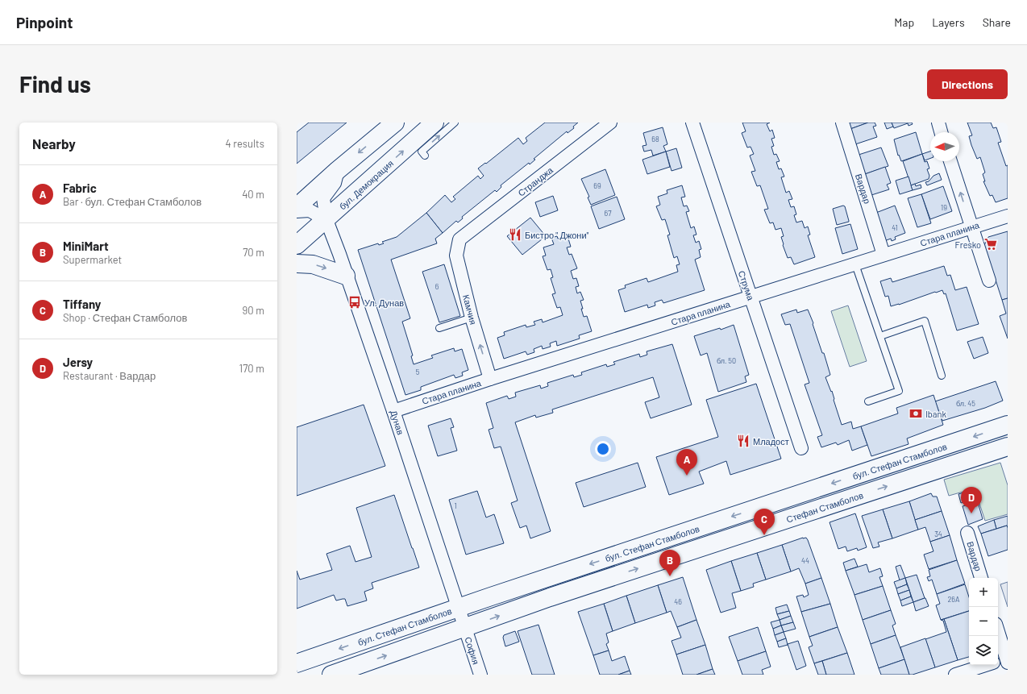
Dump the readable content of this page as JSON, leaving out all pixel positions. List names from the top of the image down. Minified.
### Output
{"streets":{"main road":["бул. Демокрация","бул. Стефан Стамболов","Стефан Стамболов"],"street":["Странджа","Вардар","Стара планина","Струма","Камчия","Дунав","София"]},"crossings":[["Странджа","Камчия"],["бул. Демокрация","Дунав"],["Вардар","Стара планина"],["Стара планина","Струма"],["Стара планина","Камчия"],["Стара планина","Дунав"],["Дунав","бул. Стефан Стамболов"],["Дунав","Стефан Стамболов"],["Дунав","София"],["Стефан Стамболов","София"]],"one_way":["Камчия","бул. Стефан Стамболов","Стефан Стамболов"],"places":{"restaurant":["Бистро \" Джони\"","Младост"],"supermarket":["Fresko"],"bus stop":["Ул. Дунав"],"bank":["Ibank"]},"house_numbers":["68","69","19","67","41","6","бл. 50","5","бл. 45","1","34","44","26A","46"],"north":"left","page":{"header":"Pinpoint","nav":["Map","Layers","Share"],"buttons":"Directions","title":"Find us","heading":["Nearby","4 results"],"list":[{"mark":"A","name":"Fabric","note":"Bar · бул. Стефан Стамболов","value":"40 m"},{"mark":"B","name":"MiniMart","note":"Supermarket","value":"70 m"},{"mark":"C","name":"Tiffany","note":"Shop · Стефан Стамболов","value":"90 m"},{"mark":"D","name":"Jersy","note":"Restaurant · Вардар","value":"170 m"}],"pins":["A","D","C","B"],"map_buttons":["+","−"]}}
